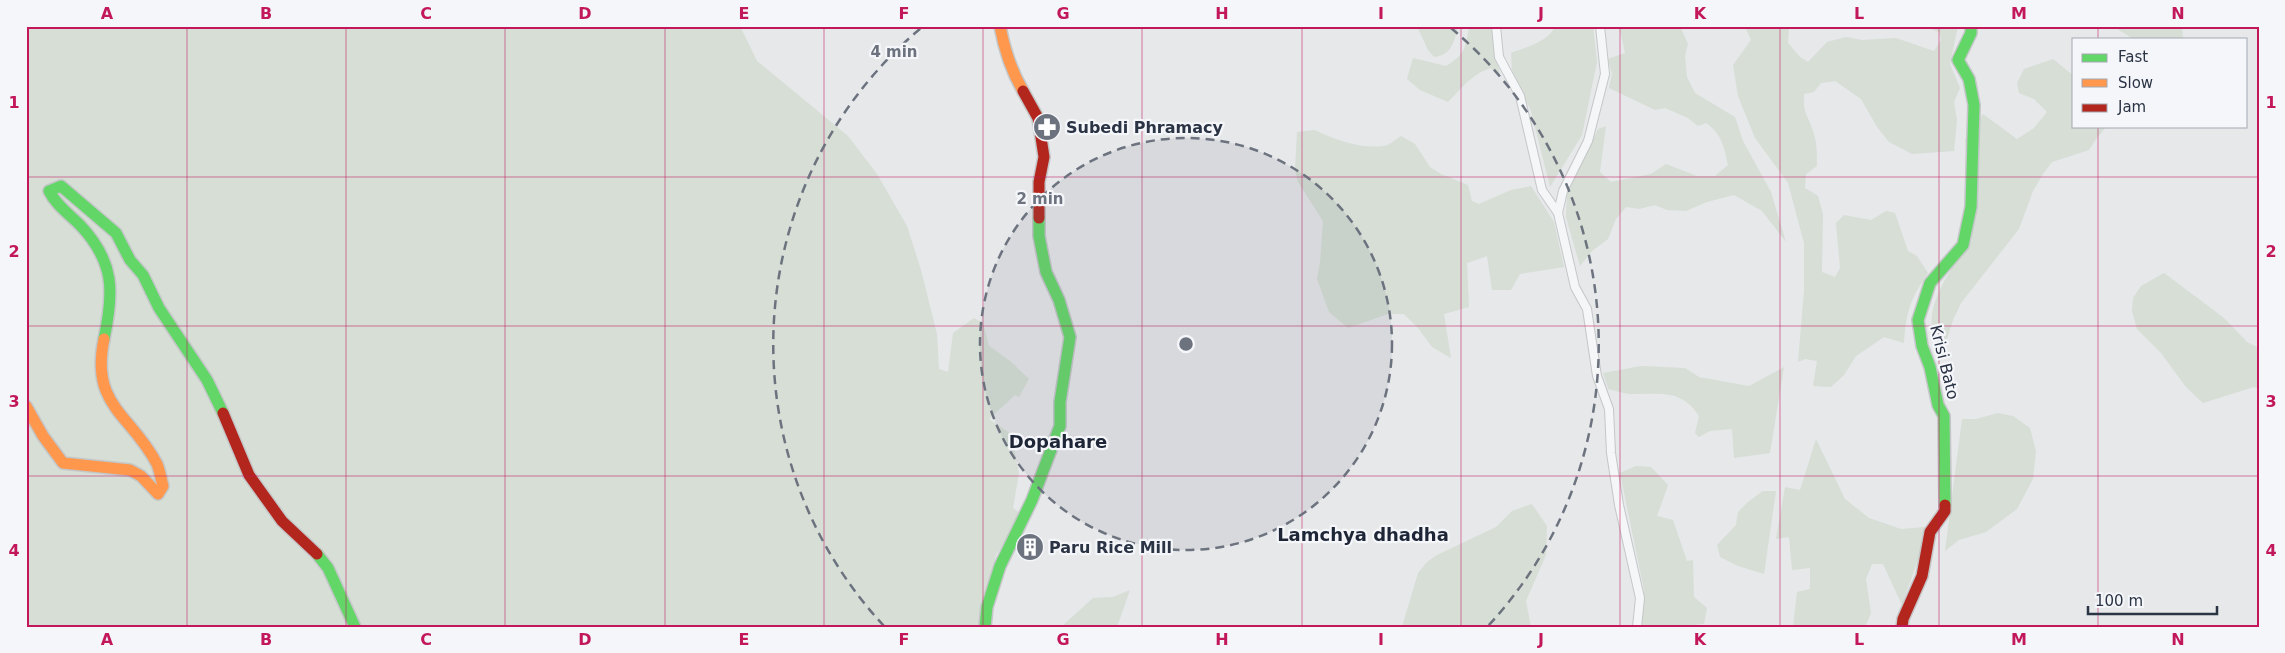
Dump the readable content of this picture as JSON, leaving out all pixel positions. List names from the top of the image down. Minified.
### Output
{"streets":{"street":["Krisi Bato"]},"districts":["Dopahare","Lamchya dhadha"],"places":{"pharmacy":["Subedi Phramacy"],"building":["Paru Rice Mill"]},"legend":["Fast","Slow","Jam"],"scale_bar":"100 m","grid":{"columns":["A","B","C","D","E","F","G","H","I","J","K","L","M","N"],"rows":["1","2","3","4"]},"rings":["4 min","2 min"]}
